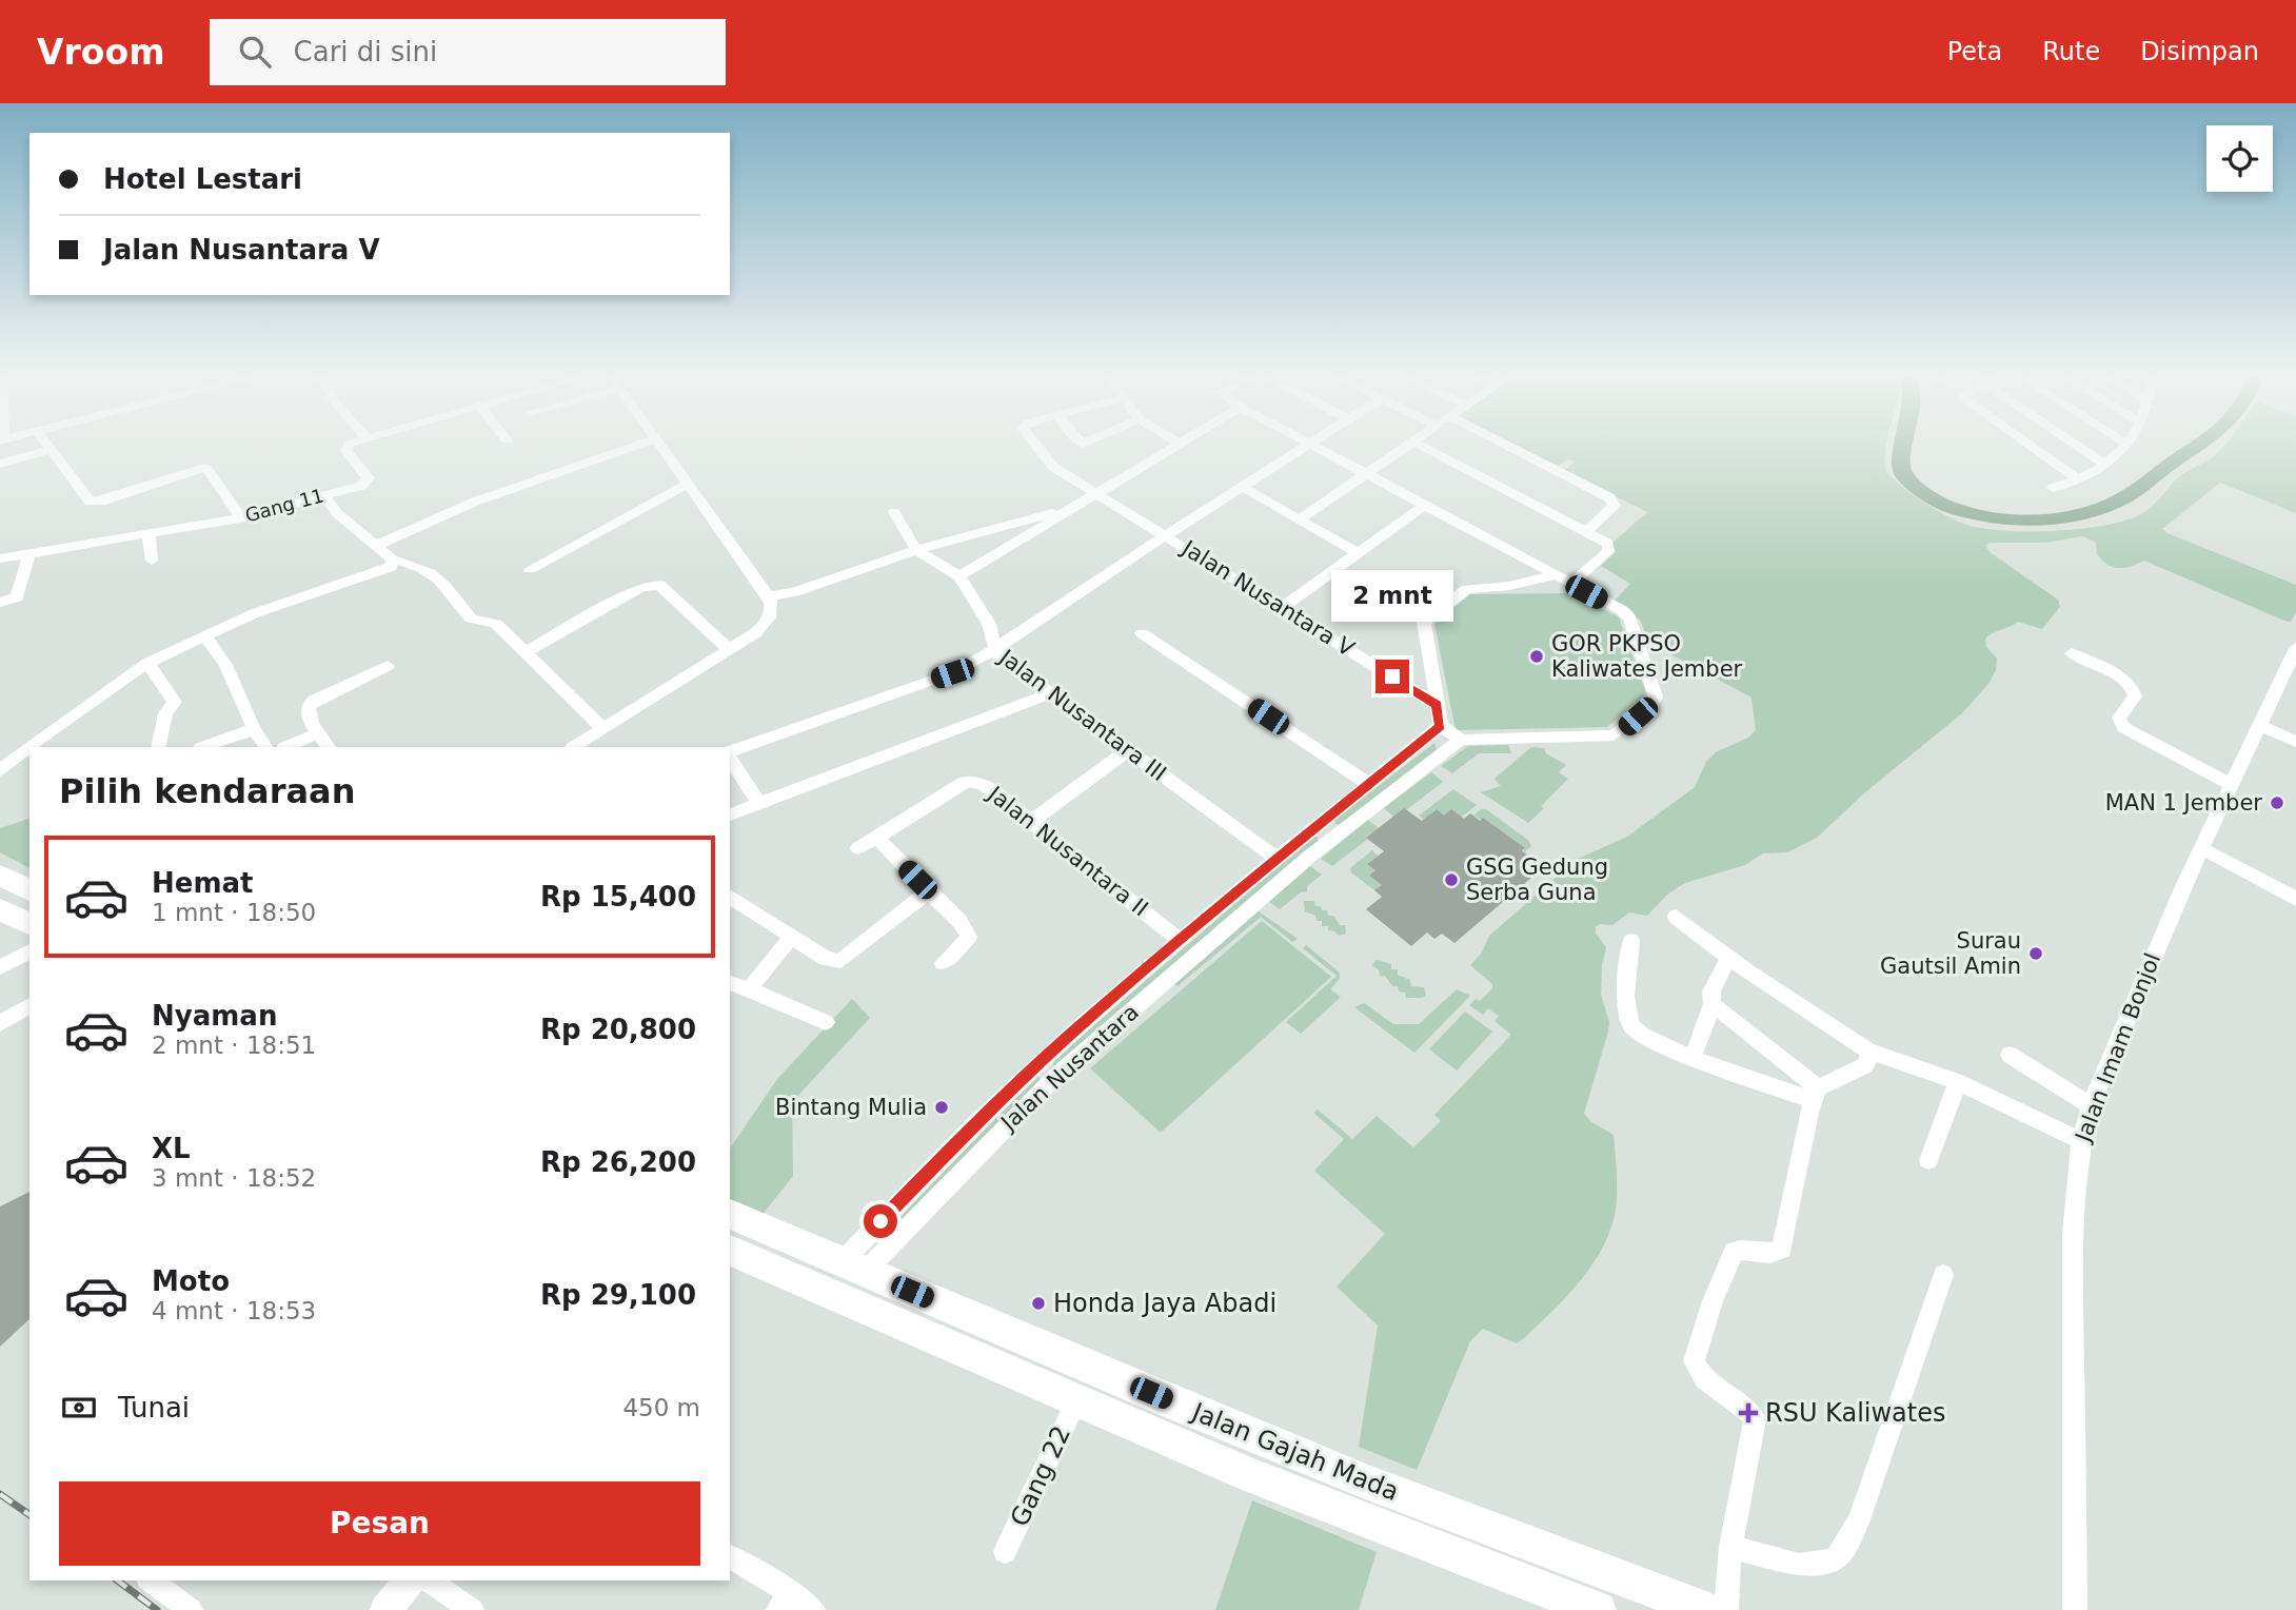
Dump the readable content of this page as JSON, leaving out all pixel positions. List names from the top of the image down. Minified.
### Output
{"streets":{"highway":["Jalan Gajah Mada"],"street":["Gang 11","Jalan Nusantara V","Jalan Nusantara III","Jalan Nusantara II","Jalan Imam Bonjol","Jalan Nusantara","Gang 22"]},"crossings":[["Jalan Nusantara V","Jalan Nusantara"],["Jalan Nusantara III","Jalan Nusantara"],["Jalan Nusantara II","Jalan Nusantara"],["Jalan Nusantara","Jalan Gajah Mada"],["Jalan Gajah Mada","Gang 22"]],"places":{"other":["GOR PKPSO Kaliwates Jember","MAN 1 Jember","GSG Gedung Serba Guna","Surau Gautsil Amin","Bintang Mulia","Honda Jaya Abadi"],"health":["RSU Kaliwates"]},"page":{"header":"Vroom","search":"Cari di sini","nav":["Peta","Rute","Disimpan"],"banner":["Hotel Lestari","Jalan Nusantara V"],"bubble":"2 mnt","heading":"Pilih kendaraan","list":[{"name":"Hemat","note":"1 mnt · 18:50","value":"Rp 15,400"},{"name":"Nyaman","note":"2 mnt · 18:51","value":"Rp 20,800"},{"name":"XL","note":"3 mnt · 18:52","value":"Rp 26,200"},{"name":"Moto","note":"4 mnt · 18:53","value":"Rp 29,100"}],"pay":["Tunai","450 m"],"buttons":"Pesan"}}
